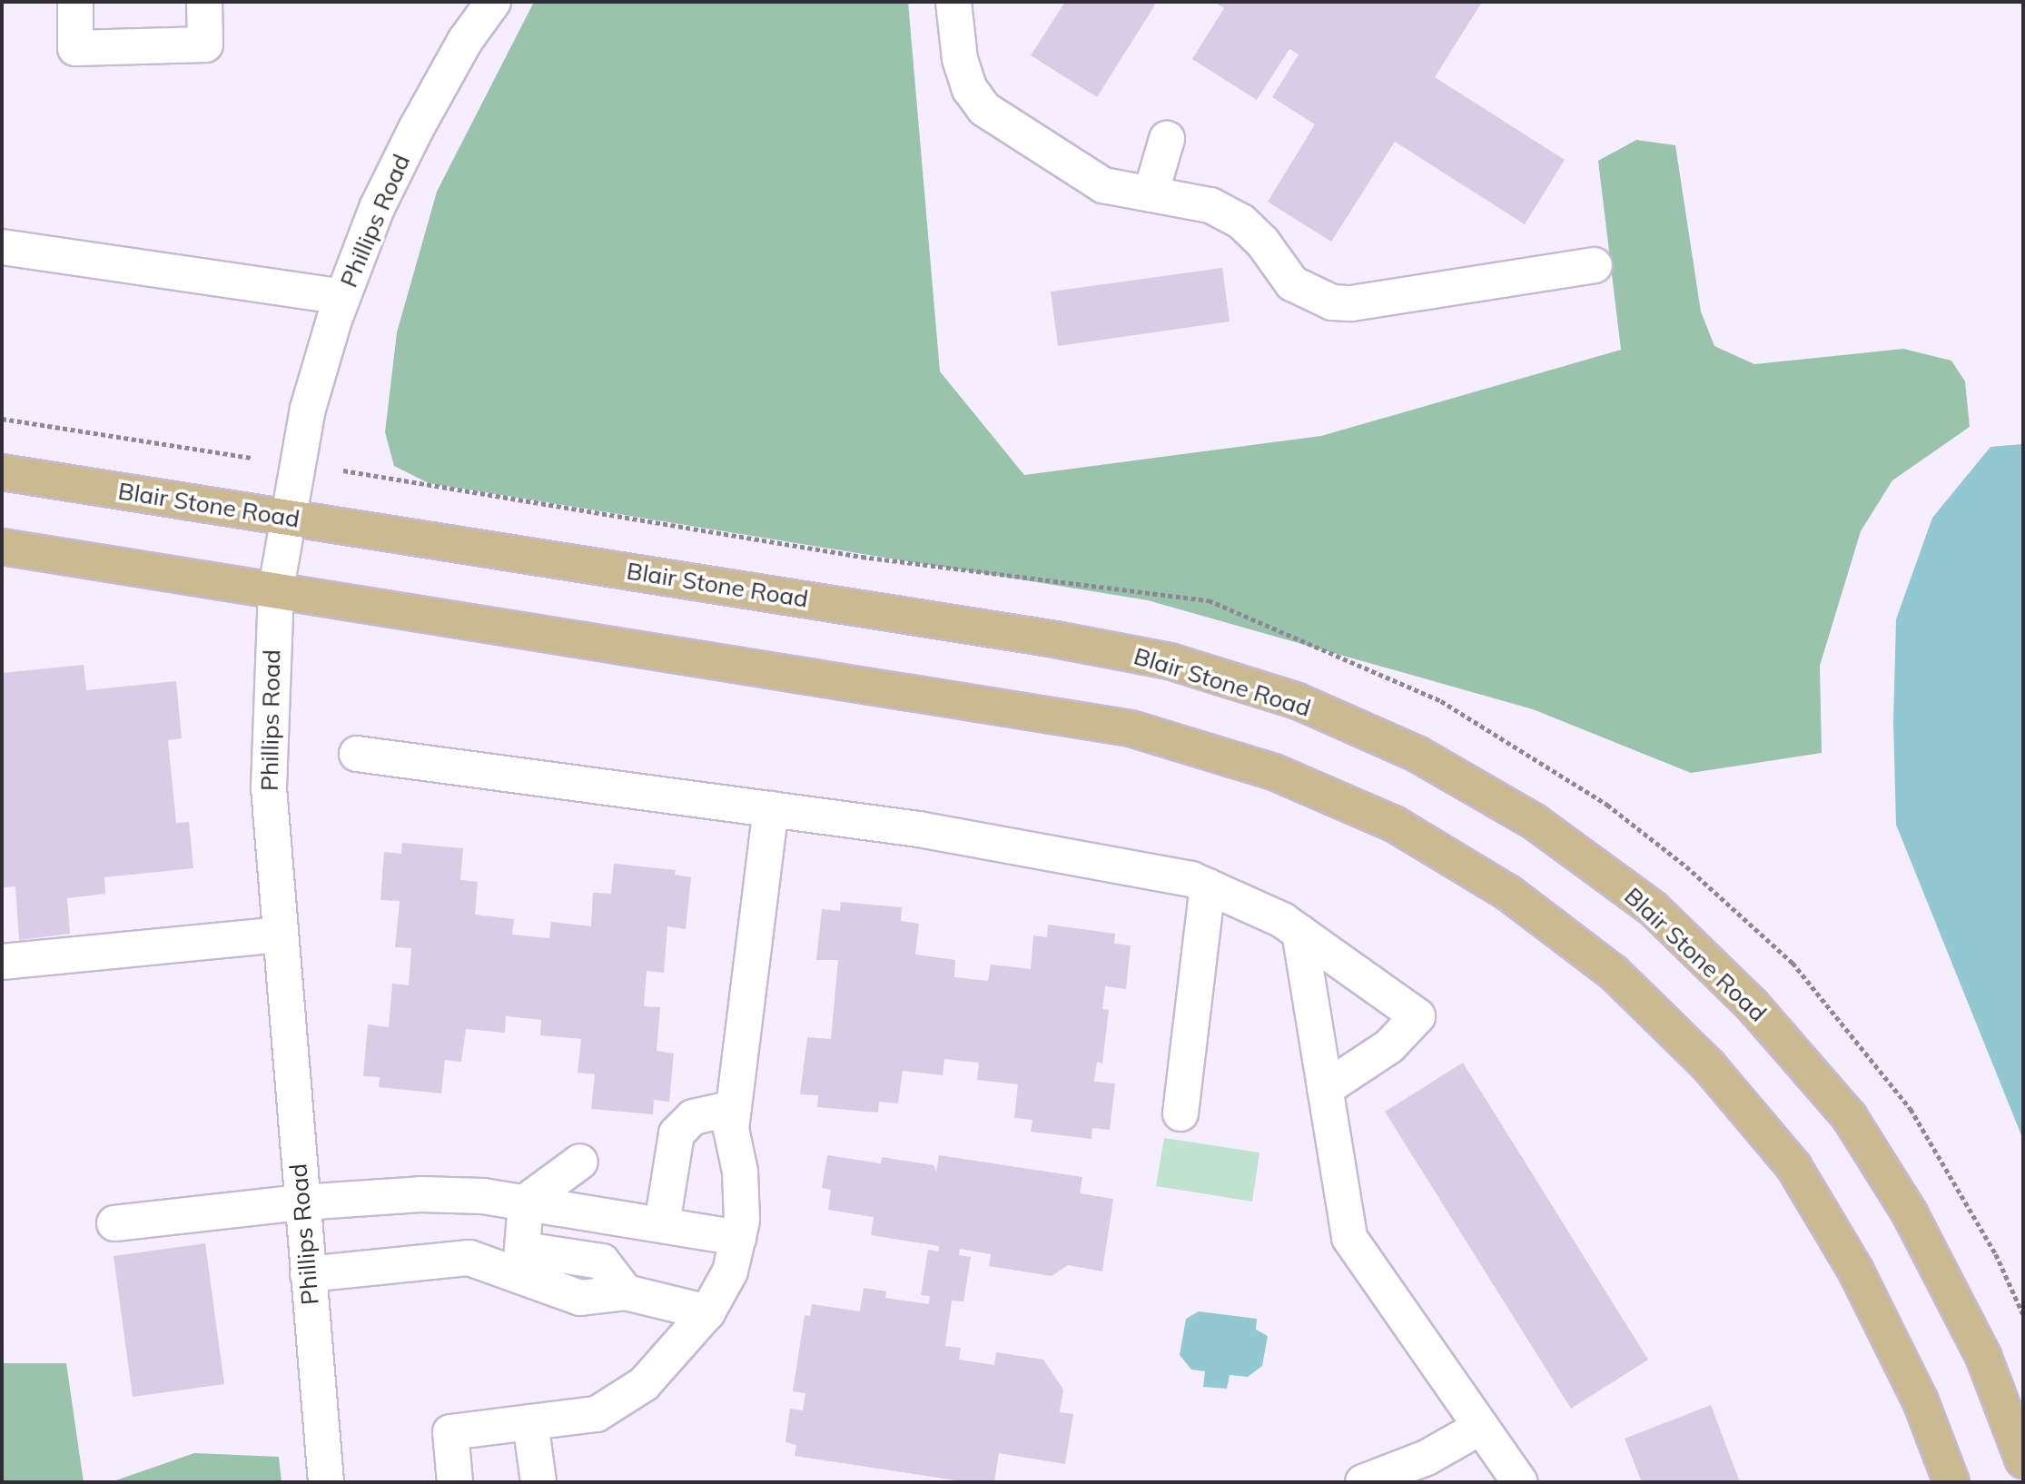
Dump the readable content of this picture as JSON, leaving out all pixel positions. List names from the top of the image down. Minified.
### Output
{"streets":{"main road":["Blair Stone Road"],"street":["Phillips Road"]},"crossings":[["Phillips Road","Blair Stone Road"]]}
